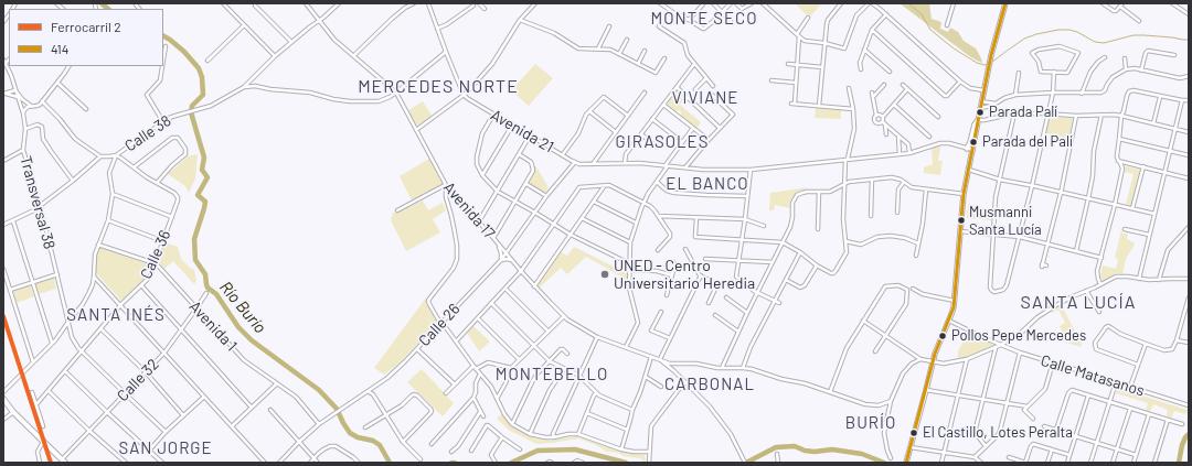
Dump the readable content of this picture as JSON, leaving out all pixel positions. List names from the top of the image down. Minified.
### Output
{"streets":{"street":["Avenida 21","Calle 38","Transversal 38","Avenida 17","Calle 36","Calle 26","Avenida 1","Calle Matasanos","Calle 32"]},"crossings":[["Avenida 21","Calle 26"],["Calle 38","Transversal 38"],["Calle 38","Avenida 17"],["Calle 38","Avenida 1"],["Transversal 38","Calle 36"],["Transversal 38","Calle 32"],["Avenida 17","Calle 26"],["Calle 36","Avenida 1"],["Calle 26","Avenida 1"],["Avenida 1","Calle 32"]],"districts":["MONTE SECO","MERCEDES NORTE","VIVIANE","GIRASOLES","EL BANCO","SANTA LUCÍA","SANTA INÉS","MONTEBELLO","CARBONAL","BURÍO","SAN JORGE"],"water":["Río Burío"],"places":["Parada Palí","Parada del Palí","Musmanni Santa Lucía","UNED - Centro Universitario Heredia","Pollos Pepe Mercedes","El Castillo, Lotes Peralta"],"lines":["transit line 414","rail line 2"],"legend":["Ferrocarril 2","414"]}
